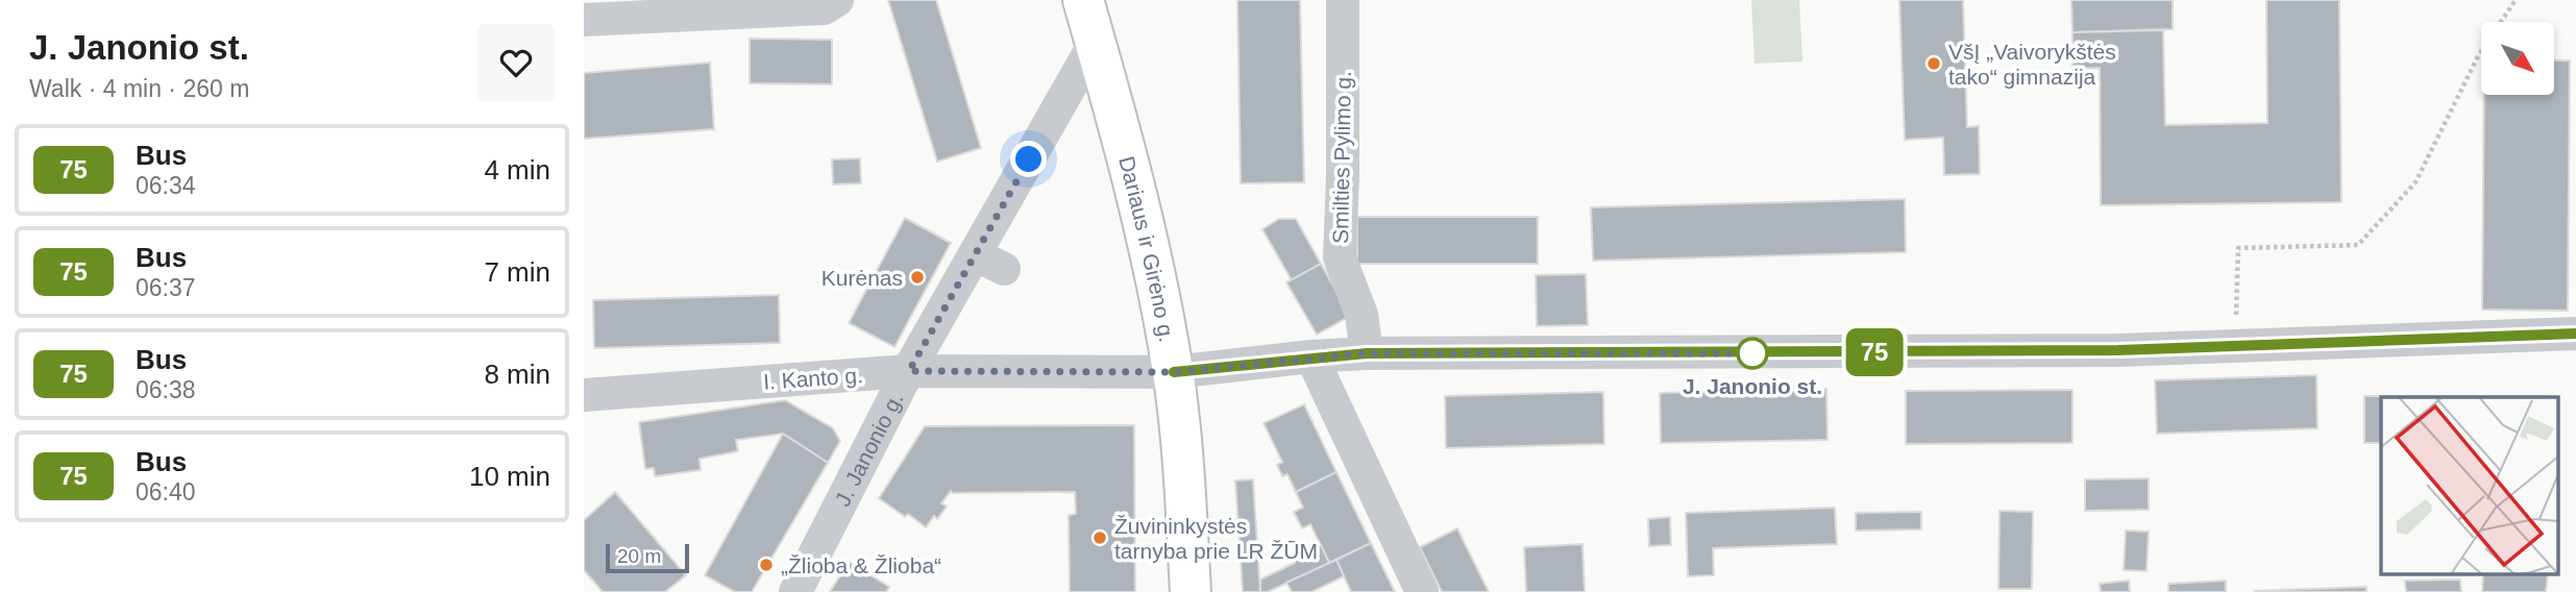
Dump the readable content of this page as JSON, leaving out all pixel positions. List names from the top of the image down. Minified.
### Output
{"streets":{"main road":["Dariaus ir Girėno g."],"street":["Smilties Pylimo g.","I. Kanto g.","J. Janonio g."]},"crossings":[["Smilties Pylimo g.","I. Kanto g."],["Dariaus ir Girėno g.","I. Kanto g."],["Dariaus ir Girėno g.","J. Janonio g."],["I. Kanto g.","J. Janonio g."]],"places":["VšĮ „Vaivorykštės tako“ gimnazija","Kurėnas","J. Janonio st.","Žuvininkystės tarnyba prie LR ŽŪM","„Žlioba & Žlioba“"],"lines":["bus line 75"],"scale_bar":"20 m","north":"bottom right","page":{"heading":["J. Janonio st.","Walk · 4 min · 260 m"],"on_map":"75","list":[{"mark":"75","name":"Bus","note":"06:34","value":"4 min"},{"mark":"75","name":"Bus","note":"06:37","value":"7 min"},{"mark":"75","name":"Bus","note":"06:38","value":"8 min"},{"mark":"75","name":"Bus","note":"06:40","value":"10 min"}],"scale":"20 m"}}
